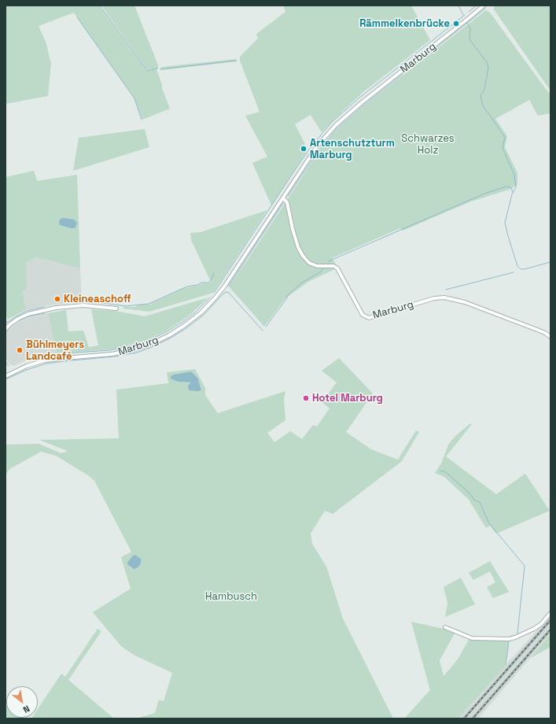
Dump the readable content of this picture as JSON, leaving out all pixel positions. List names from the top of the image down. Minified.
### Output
{"streets":{"street":["Marburg"]},"parks":["Schwarzes Holz","Hambusch"],"places":["Rämmelkenbrücke","Artenschutzturm Marburg","Kleineaschoff","Bühlmeyers Landcafé","Hotel Marburg"],"north":"bottom right"}
